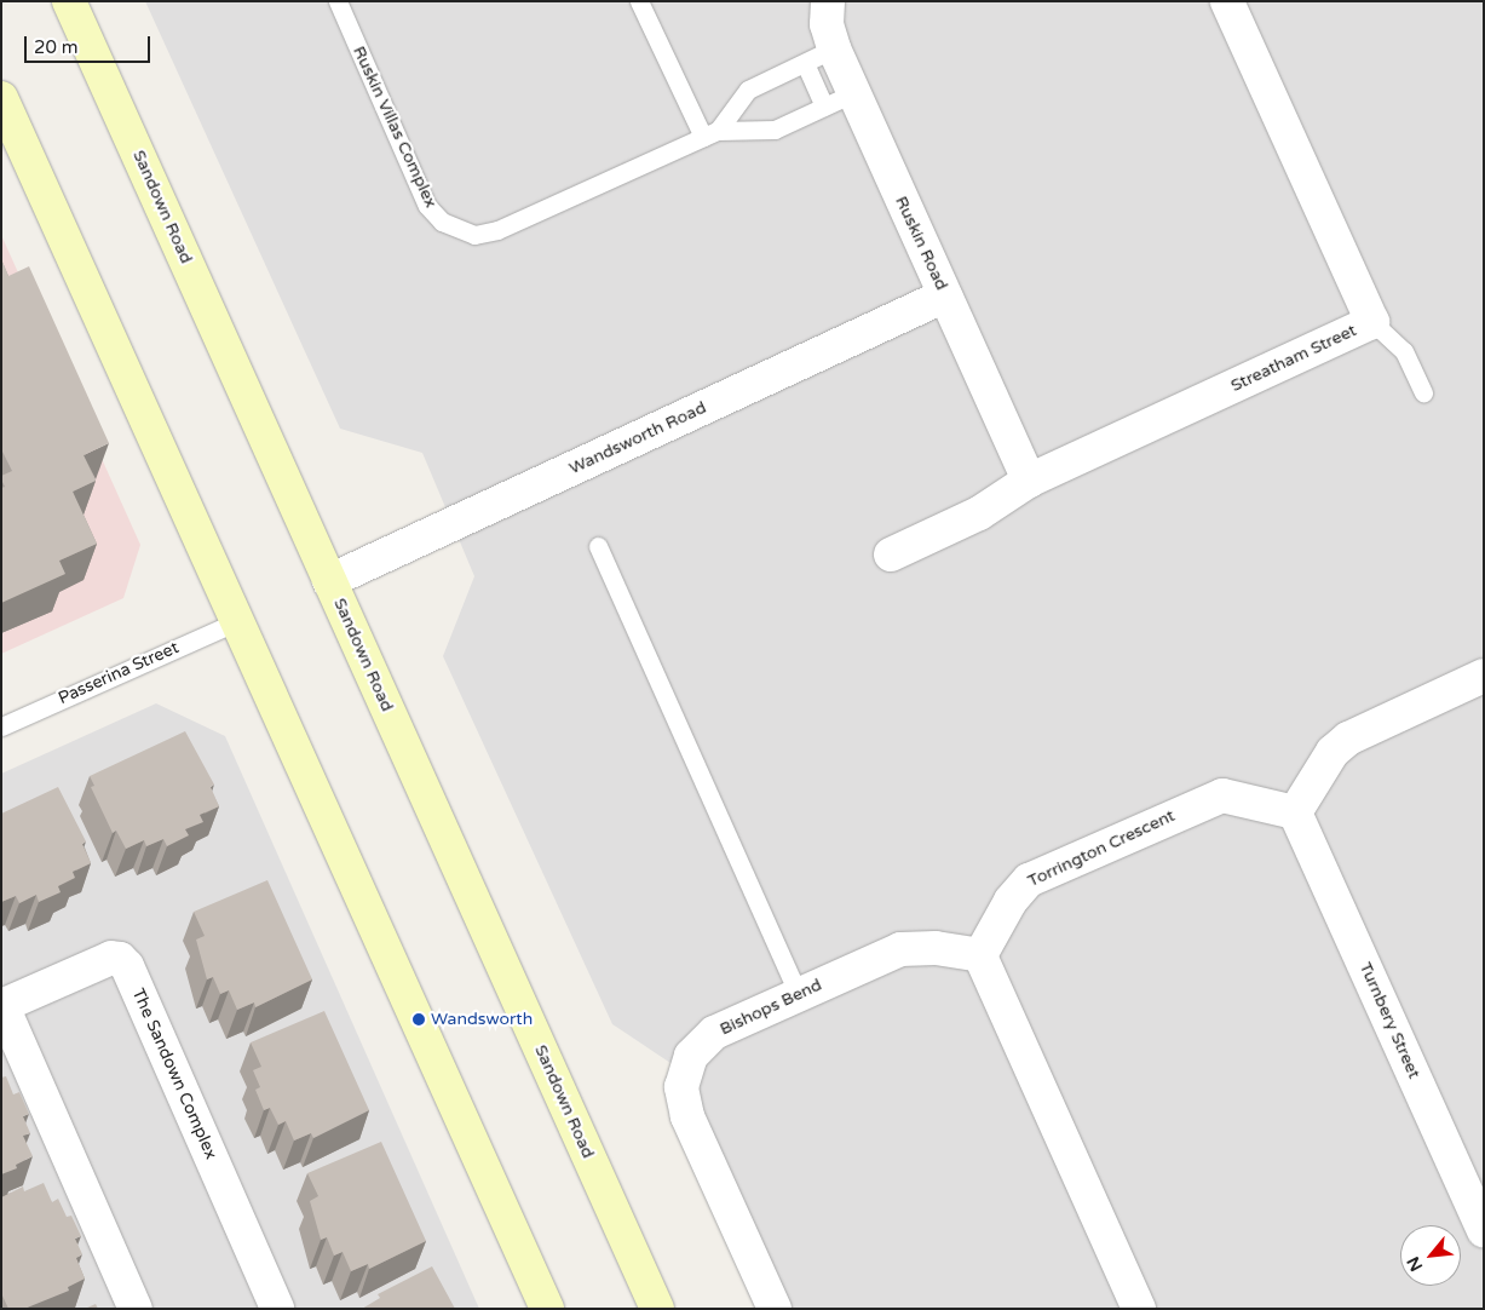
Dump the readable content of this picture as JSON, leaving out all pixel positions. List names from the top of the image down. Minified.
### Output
{"streets":{"main road":["Sandown Road"],"street":["Ruskin Road","Streatham Street","Wandsworth Road","Torrington Crescent","Bishops Bend","Turnbery Street","The Sandown Complex"],"lane":["Ruskin Villas Complex","Passerina Street"]},"crossings":[["Ruskin Villas Complex","Ruskin Road"],["Sandown Road","Wandsworth Road"],["Ruskin Road","Streatham Street"],["Ruskin Road","Wandsworth Road"],["Torrington Crescent","Bishops Bend"],["Torrington Crescent","Turnbery Street"]],"places":["Wandsworth"],"scale_bar":"20 m","north":"bottom left"}
